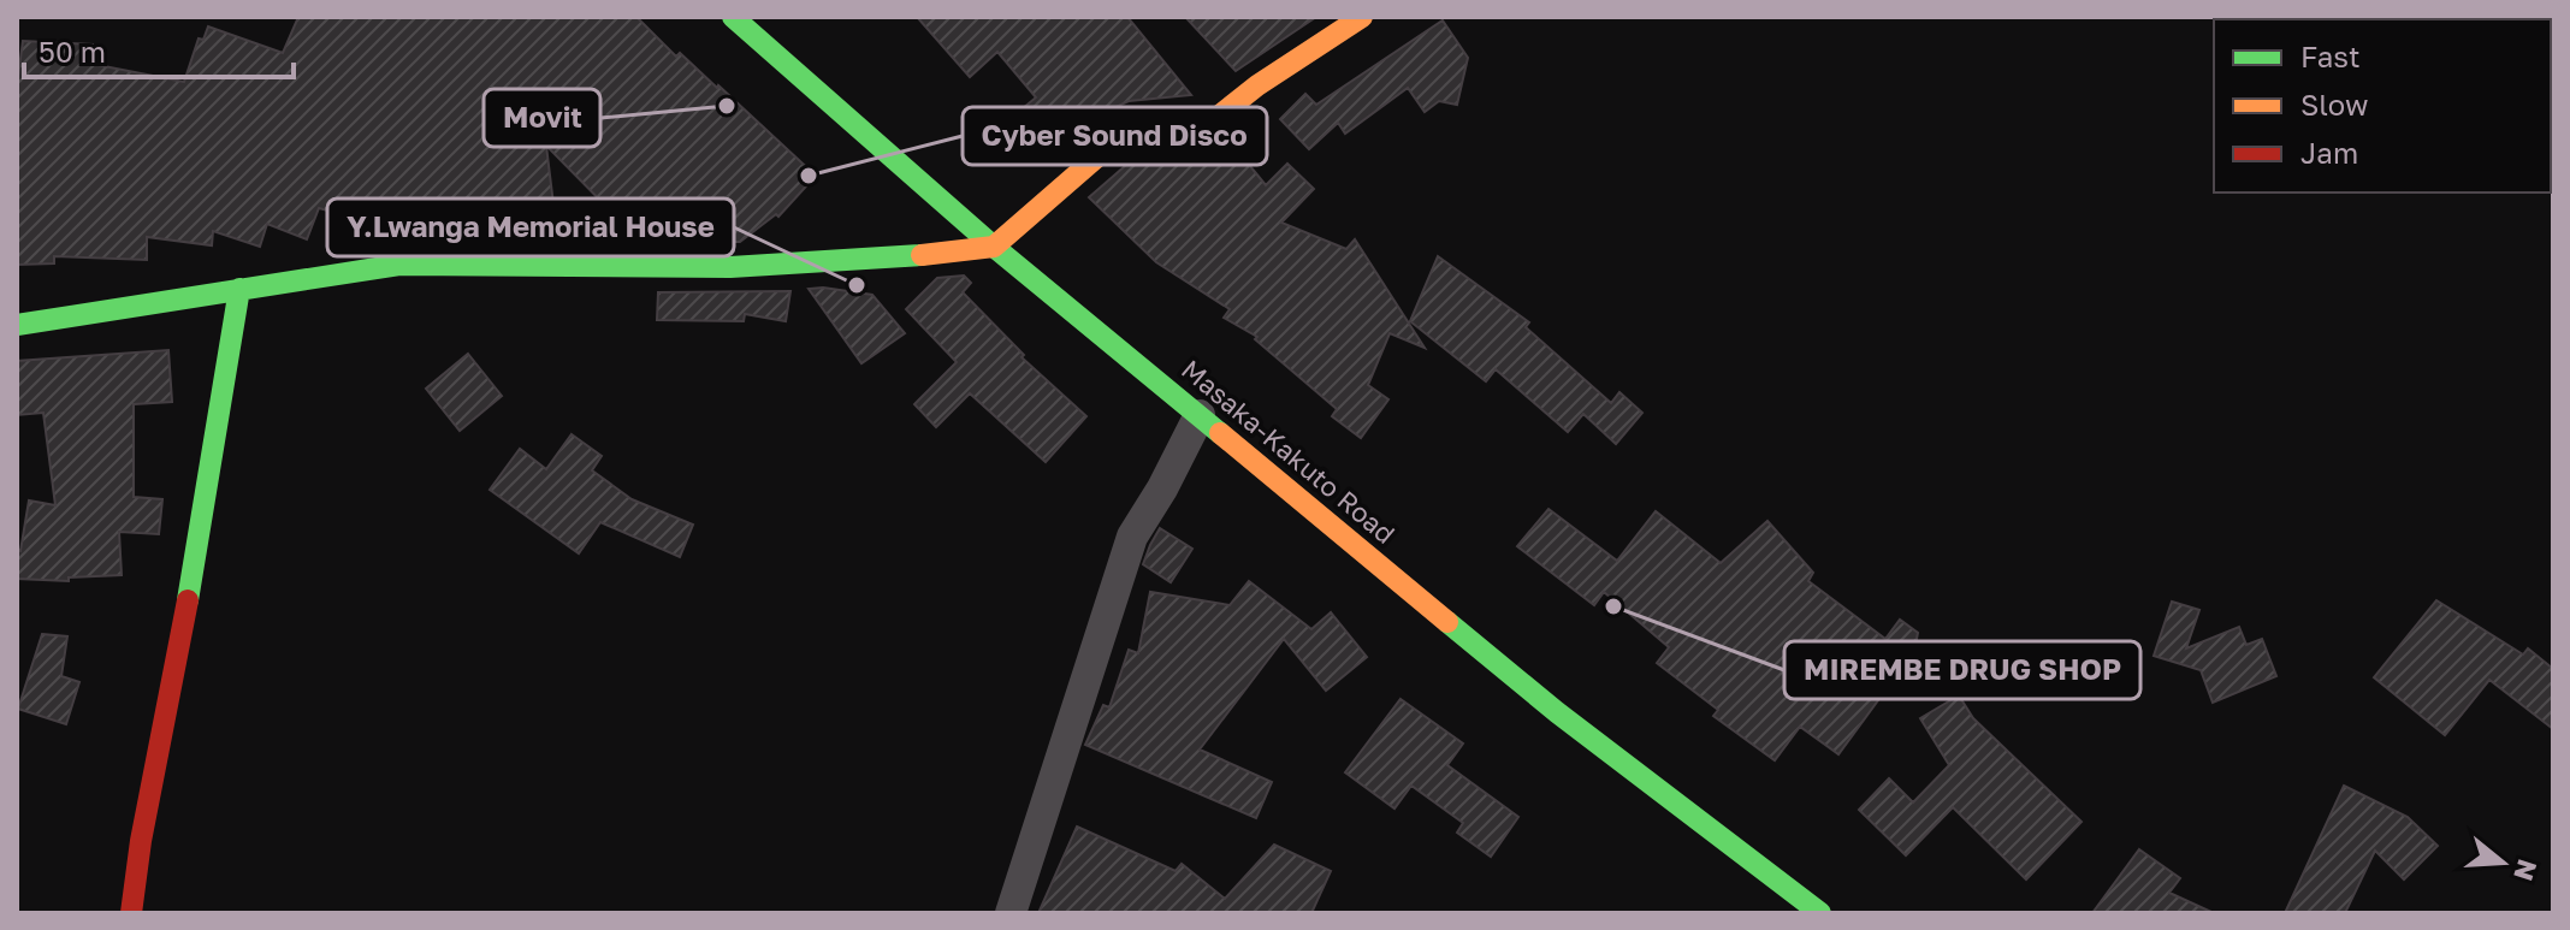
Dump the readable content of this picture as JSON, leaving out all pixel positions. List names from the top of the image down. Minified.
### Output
{"streets":{"main road":["Masaka-Kakuto Road"]},"places":["Movit","Cyber Sound Disco","Y.Lwanga Memorial House","MIREMBE DRUG SHOP"],"legend":["Fast","Slow","Jam"],"scale_bar":"50 m","north":"right"}
